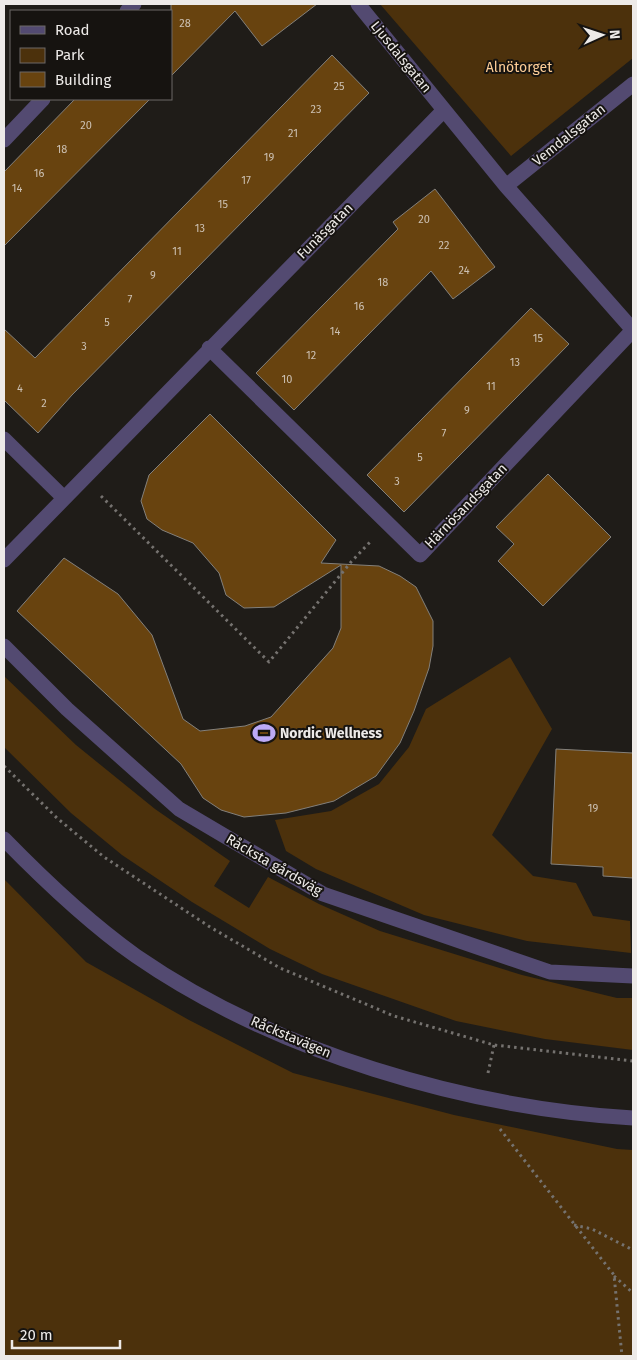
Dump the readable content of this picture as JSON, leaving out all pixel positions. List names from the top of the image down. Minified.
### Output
{"streets":{"street":["Ljusdalsgatan","Vemdalsgatan","Funäsgatan","Härnösandsgatan","Råcksta gårdsväg","Råckstavägen"]},"crossings":[["Ljusdalsgatan","Funäsgatan"],["Funäsgatan","Härnösandsgatan"]],"parks":["Alnötorget"],"places":{"sports":["Nordic Wellness"]},"house_numbers":["28","25","23","20","21","18","19","16","17","14","15","20","13","22","11","24","9","18","7","16","5","14","15","3","12","13","10","11","4","2","9","7","5","3","19"],"legend":["Road","Park","Building"],"scale_bar":"20 m","north":"right"}
